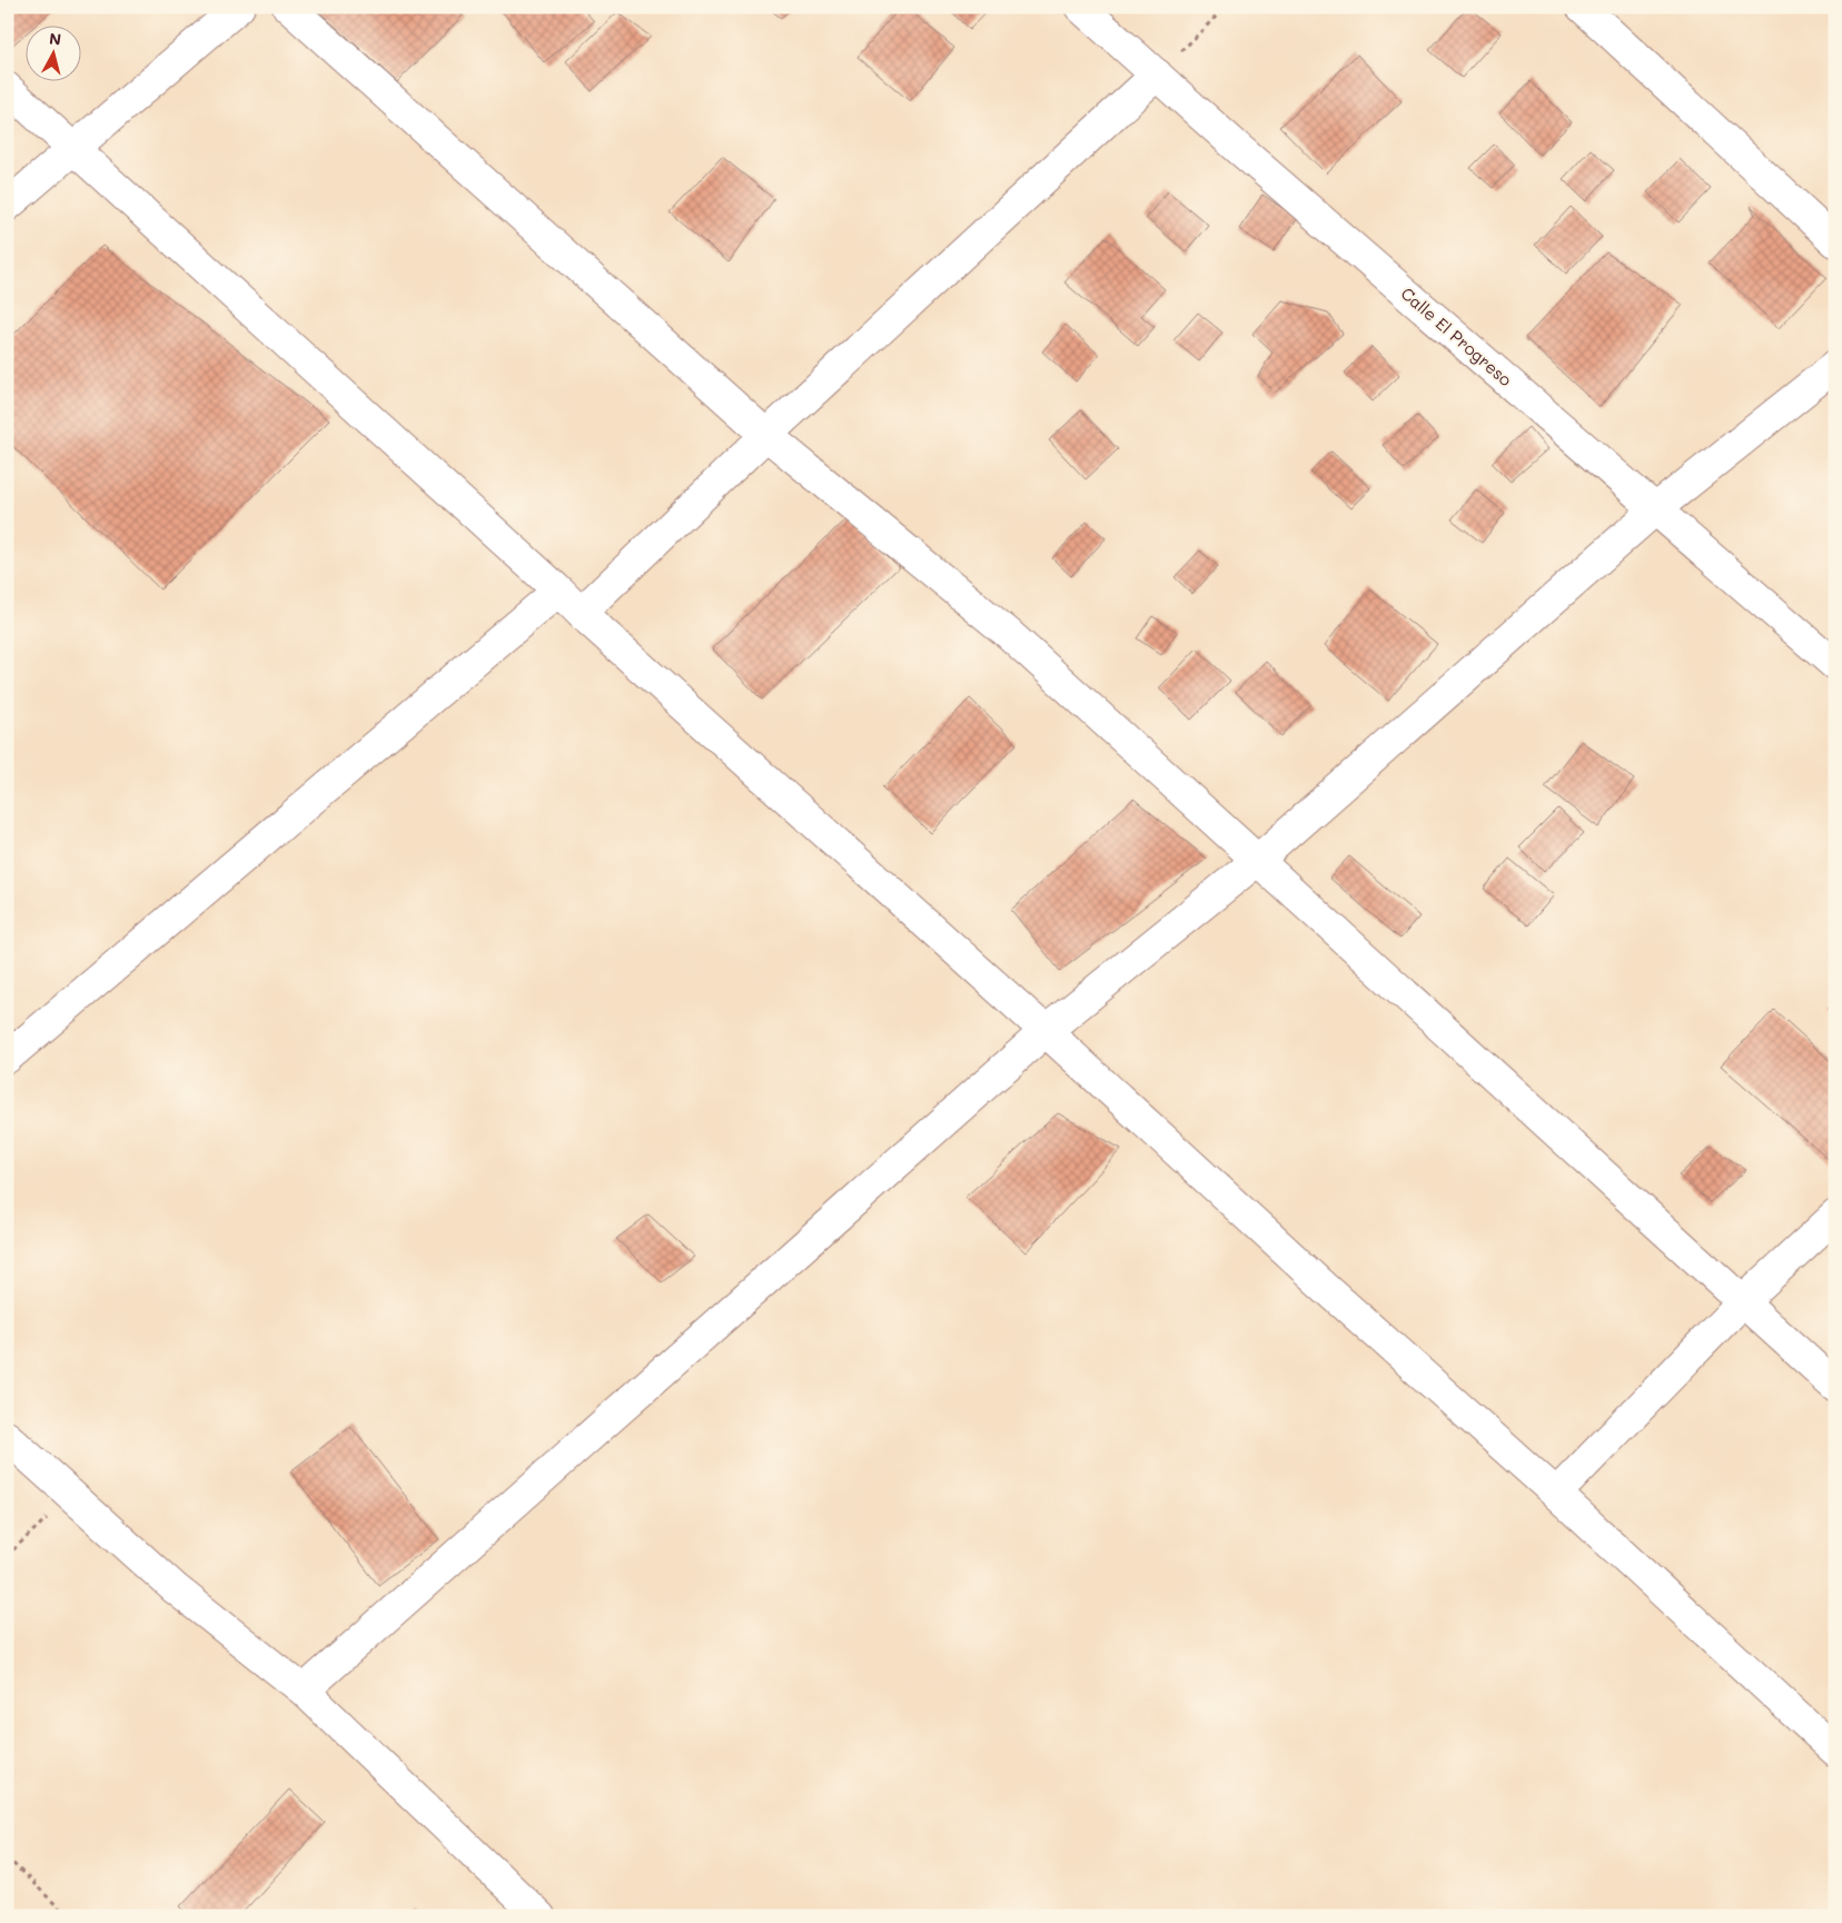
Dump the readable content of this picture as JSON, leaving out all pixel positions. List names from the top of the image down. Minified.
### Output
{"streets":{"street":["Calle El Progreso"]},"north":"top"}
